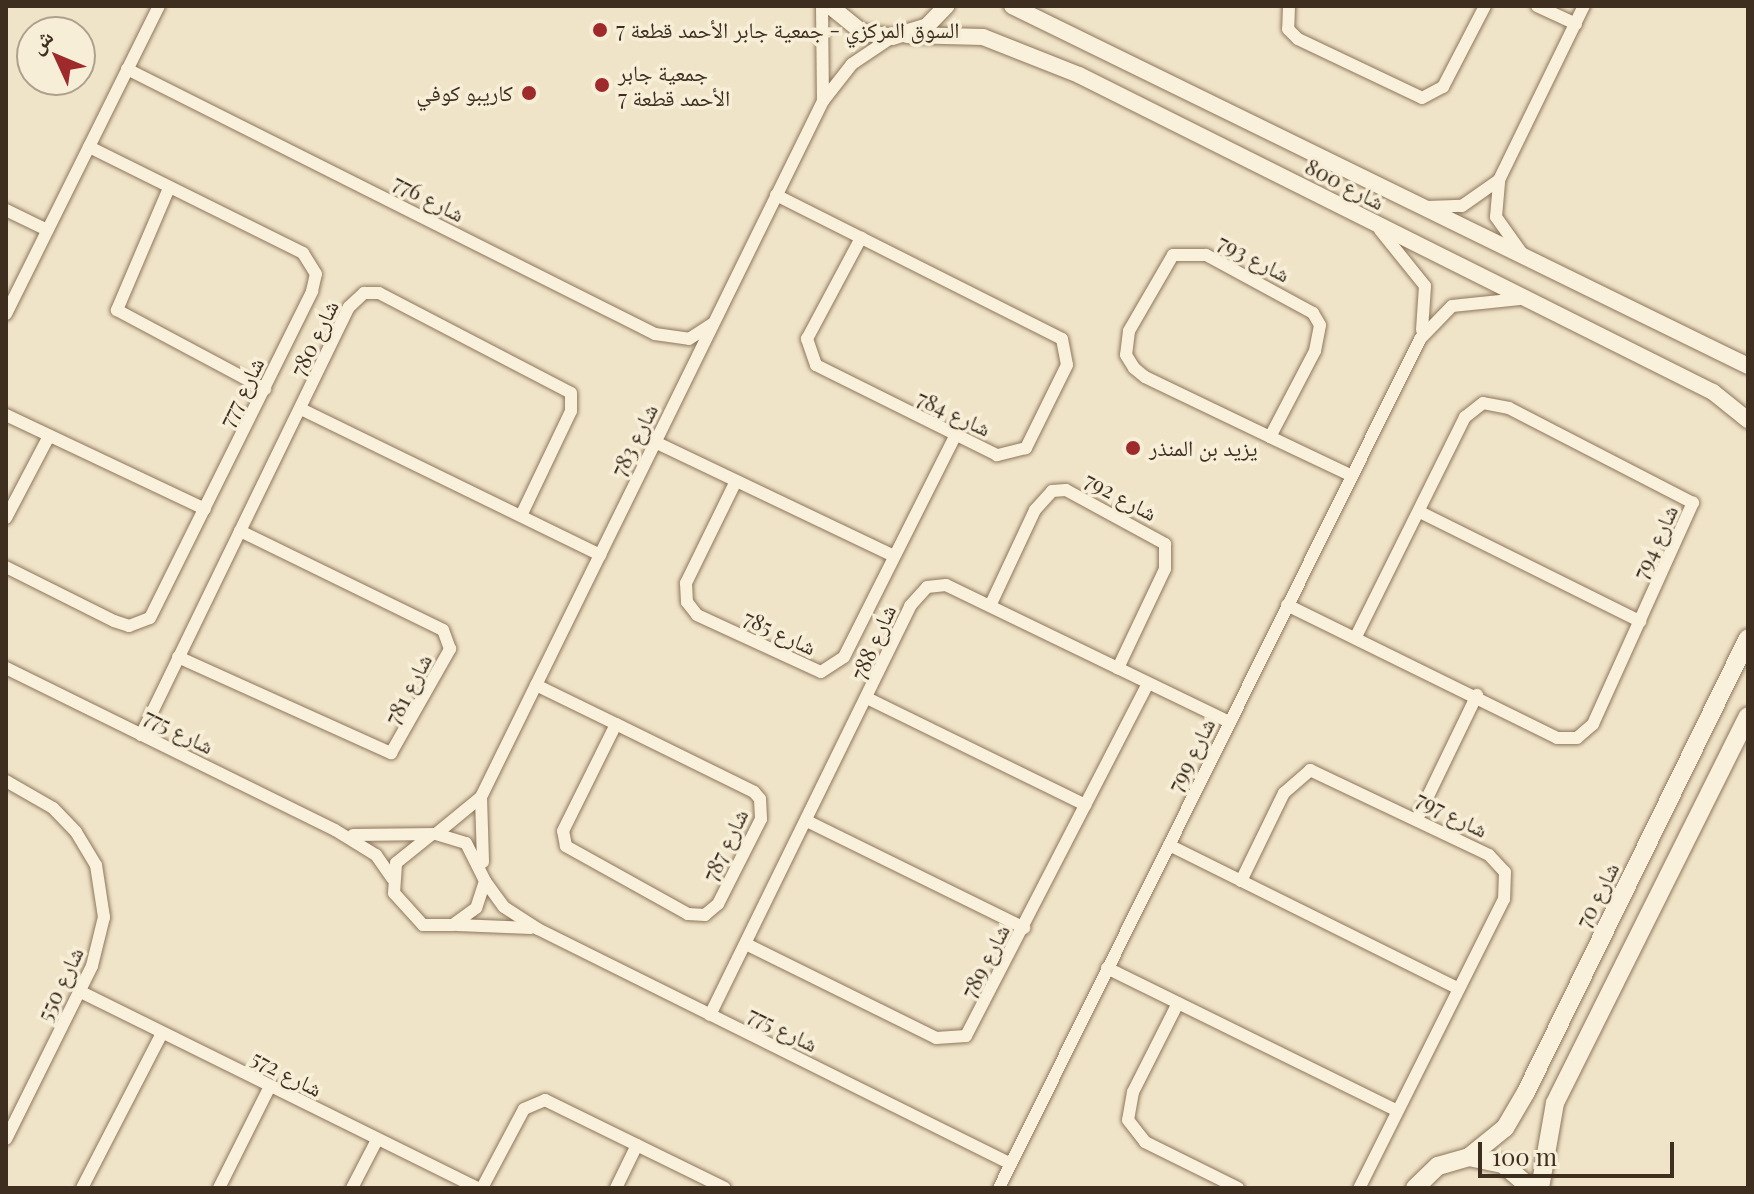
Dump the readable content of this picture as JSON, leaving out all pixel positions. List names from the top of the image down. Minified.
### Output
{"streets":{"main road":["شارع 70"],"street":["شارع 800","شارع 776","شارع 793","شارع 780","شارع 777","شارع 784","شارع 783","شارع 792","شارع 794","شارع 785","شارع 788","شارع 781","شارع 775","شارع 799","شارع 797","شارع 787","شارع 789","شارع 550","شارع 572"]},"crossings":[["شارع 800","شارع 783"],["شارع 800","شارع 799"],["شارع 776","شارع 783"],["شارع 793","شارع 799"],["شارع 780","شارع 781"],["شارع 780","شارع 775"],["شارع 784","شارع 783"],["شارع 784","شارع 785"],["شارع 783","شارع 775"],["شارع 783","شارع 787"],["شارع 792","شارع 788"],["شارع 794","شارع 799"],["شارع 788","شارع 775"],["شارع 788","شارع 799"],["شارع 788","شارع 789"],["شارع 775","شارع 799"],["شارع 550","شارع 572"]],"places":["السوق المركزي - جمعية جابر الأحمد قطعة 7","جمعية جابر الأحمد قطعة 7","كاريبو كوفي","يزيد بن المنذر"],"scale_bar":"100 m","north":"top left"}
